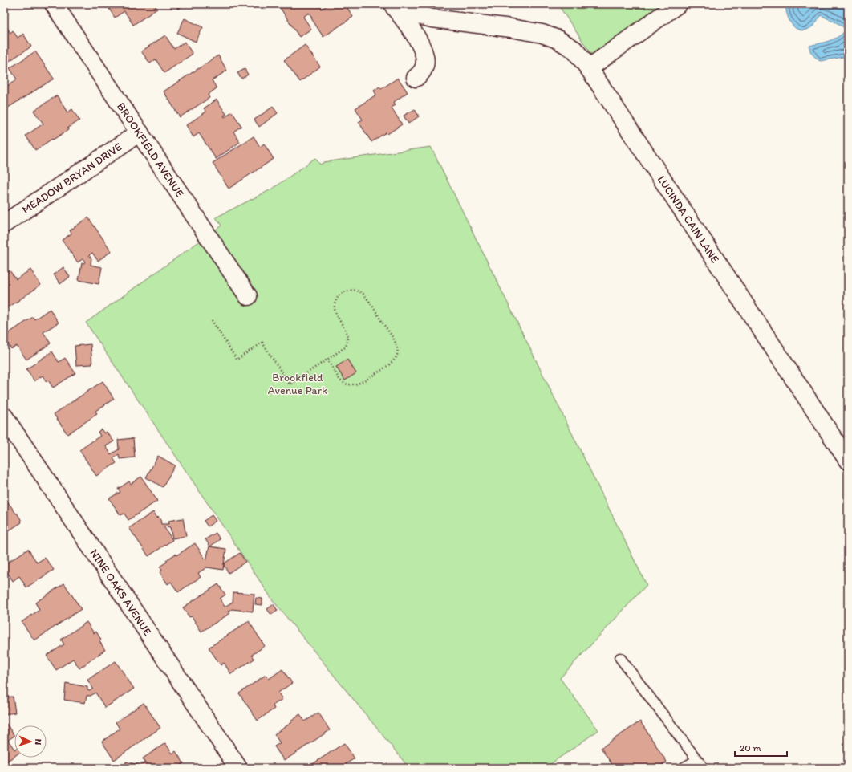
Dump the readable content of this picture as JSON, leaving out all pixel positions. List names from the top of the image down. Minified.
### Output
{"streets":{"street":["BROOKFIELD AVENUE","MEADOW BRYAN DRIVE","LUCINDA CAIN LANE","NINE OAKS AVENUE"]},"crossings":[["BROOKFIELD AVENUE","MEADOW BRYAN DRIVE"]],"parks":["Brookfield Avenue Park"],"scale_bar":"20 m","north":"right"}
